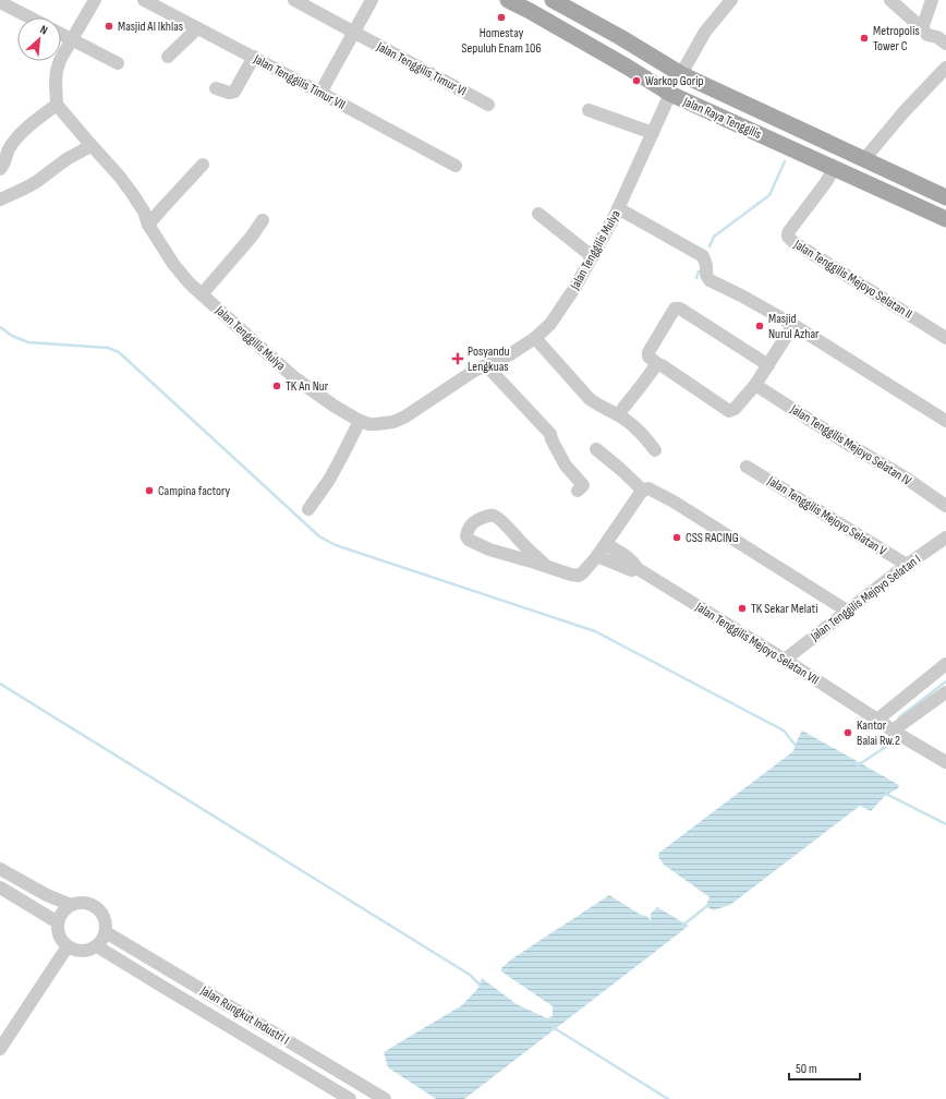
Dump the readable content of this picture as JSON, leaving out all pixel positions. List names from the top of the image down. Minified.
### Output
{"streets":{"main road":["Jalan Raya Tenggilis"],"street":["Jalan Tenggilis Timur VI","Jalan Tenggilis Timur VII","Jalan Tenggilis Mulya","Jalan Tenggilis Mejoyo Selatan II","Jalan Tenggilis Mejoyo Selatan IV","Jalan Tenggilis Mejoyo Selatan V","Jalan Tenggilis Mejoyo Selatan I","Jalan Tenggilis Mejoyo Selatan VII","Jalan Rungkut Industri I"]},"crossings":[["Jalan Raya Tenggilis","Jalan Tenggilis Mulya"],["Jalan Raya Tenggilis","Jalan Tenggilis Mejoyo Selatan II"],["Jalan Tenggilis Mejoyo Selatan V","Jalan Tenggilis Mejoyo Selatan I"],["Jalan Tenggilis Mejoyo Selatan I","Jalan Tenggilis Mejoyo Selatan VII"]],"places":{"other":["Homestay Sepuluh Enam 106","Masjid Al Ikhlas","Metropolis Tower C","Warkop Gorip","Masjid Nurul Azhar","TK An Nur","Campina factory","CSS RACING","TK Sekar Melati","Kantor Balai Rw.2"],"health":["Posyandu Lengkuas"]},"scale_bar":"50 m","north":"top right"}
